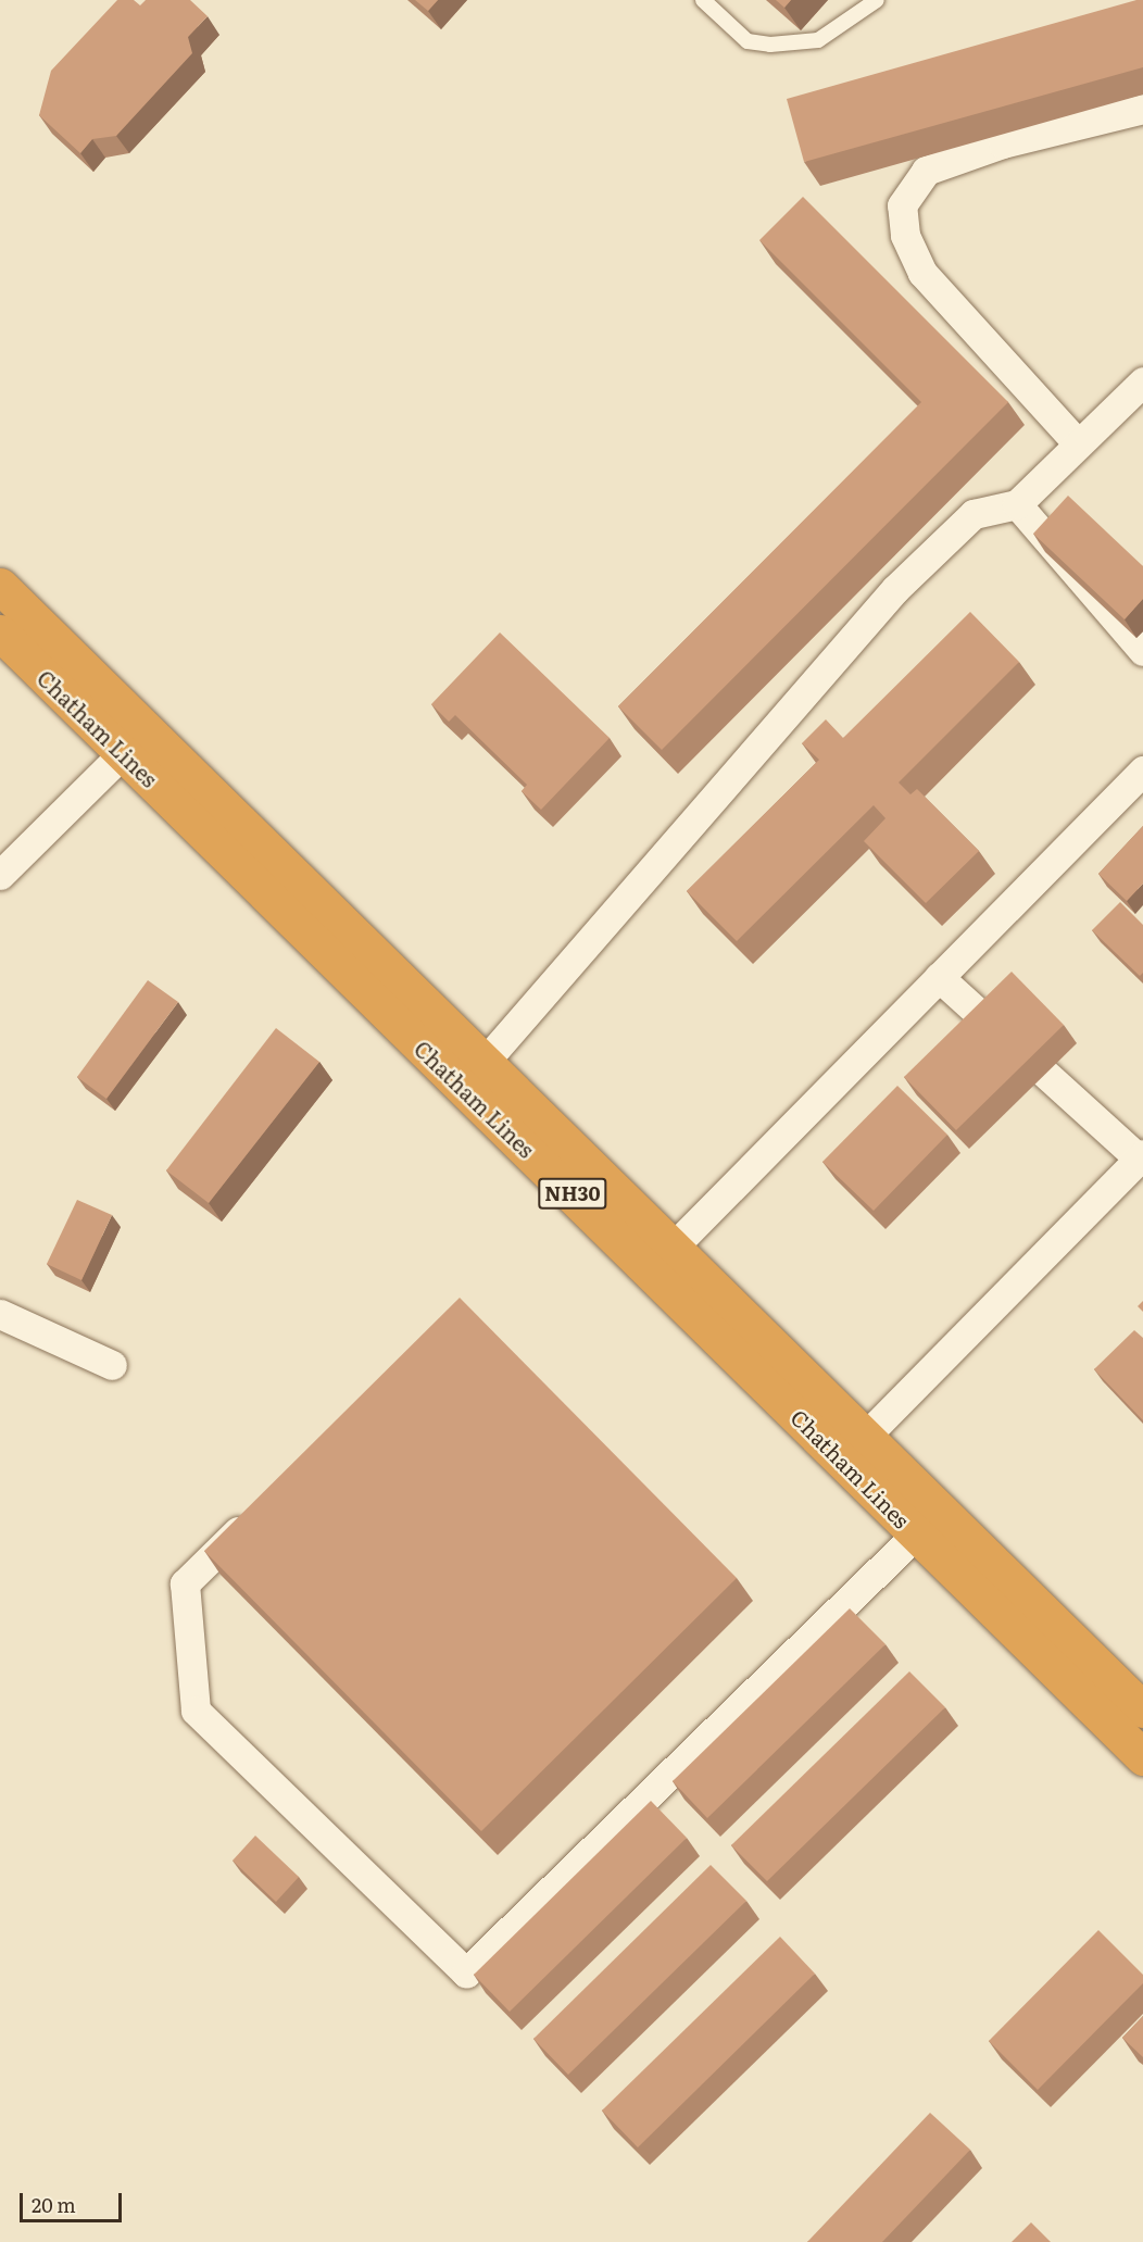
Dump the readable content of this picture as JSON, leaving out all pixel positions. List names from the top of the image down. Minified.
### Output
{"streets":{"highway":["Chatham Lines","NH30"]},"scale_bar":"20 m"}
